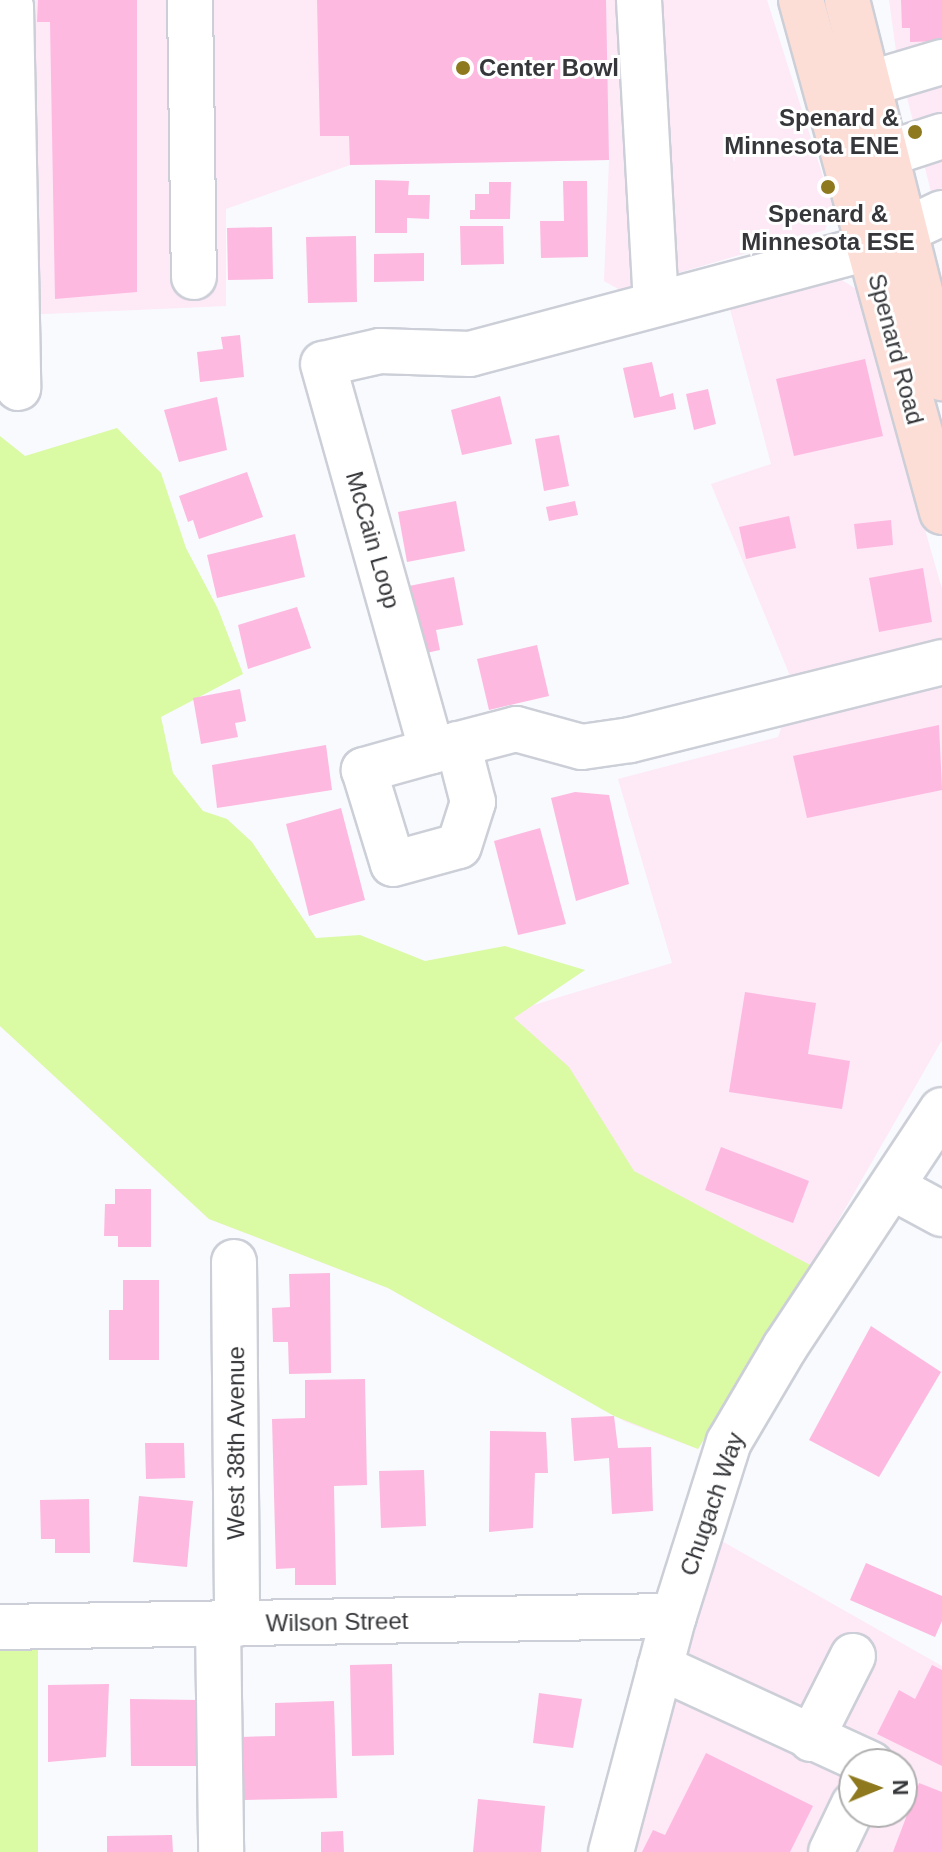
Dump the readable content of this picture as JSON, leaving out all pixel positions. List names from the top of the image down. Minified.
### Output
{"streets":{"main road":["Spenard Road"],"street":["McCain Loop","West 38th Avenue","Chugach Way","Wilson Street"]},"crossings":[["Spenard Road","McCain Loop"],["West 38th Avenue","Wilson Street"],["Chugach Way","Wilson Street"]],"places":["Center Bowl","Spenard & Minnesota ENE","Spenard & Minnesota ESE"],"north":"right"}
